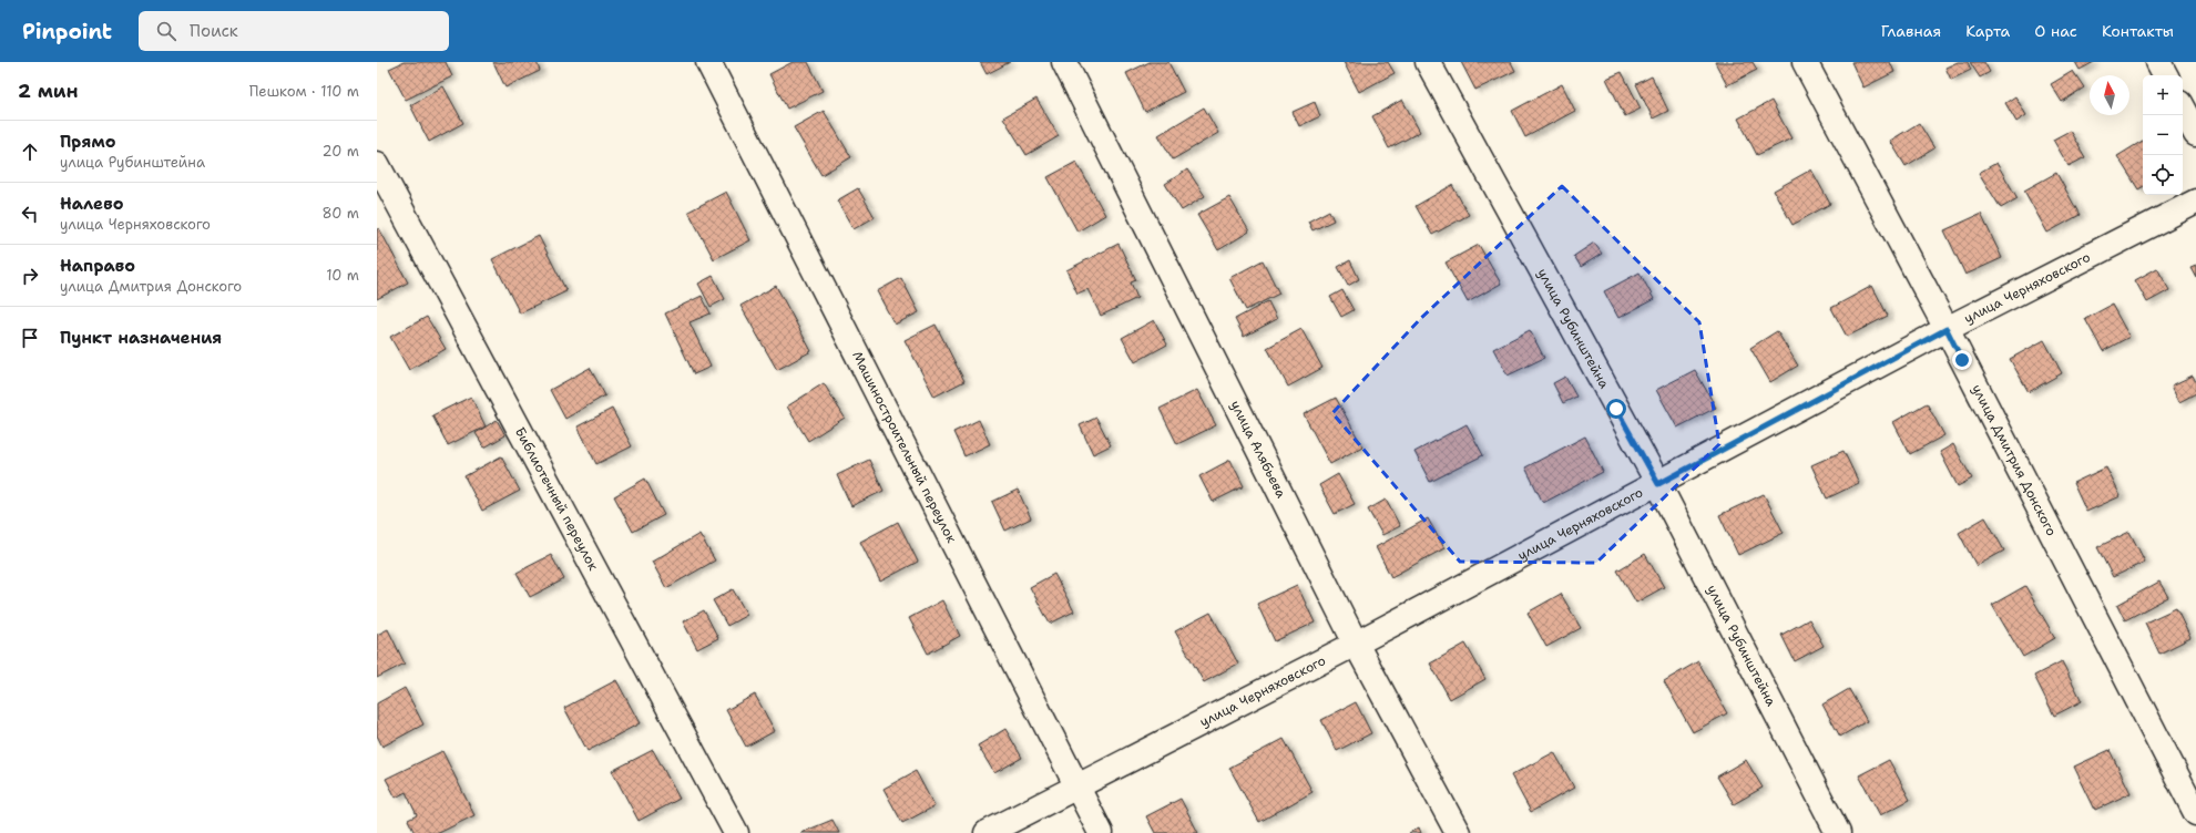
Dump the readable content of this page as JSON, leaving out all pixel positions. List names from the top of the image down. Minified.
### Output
{"streets":{"street":["улица Черняховского","улица Рубинштейна","Машиностроительный переулок","улица Алябьева","улица Дмитрия Донского","Библиотечный переулок"]},"crossings":[["улица Черняховского","улица Рубинштейна"],["улица Черняховского","Машиностроительный переулок"],["улица Черняховского","улица Алябьева"],["улица Черняховского","улица Дмитрия Донского"]],"north":"top","page":{"header":"Pinpoint","search":"Поиск","nav":["Главная","Карта","О нас","Контакты"],"heading":["2 мин","Пешком · 110 m"],"map_buttons":["+","−"],"list":[["Прямо","улица Рубинштейна","20 m"],["Налево","улица Черняховского","80 m"],["Направо","улица Дмитрия Донского","10 m"],"Пункт назначения"]}}
